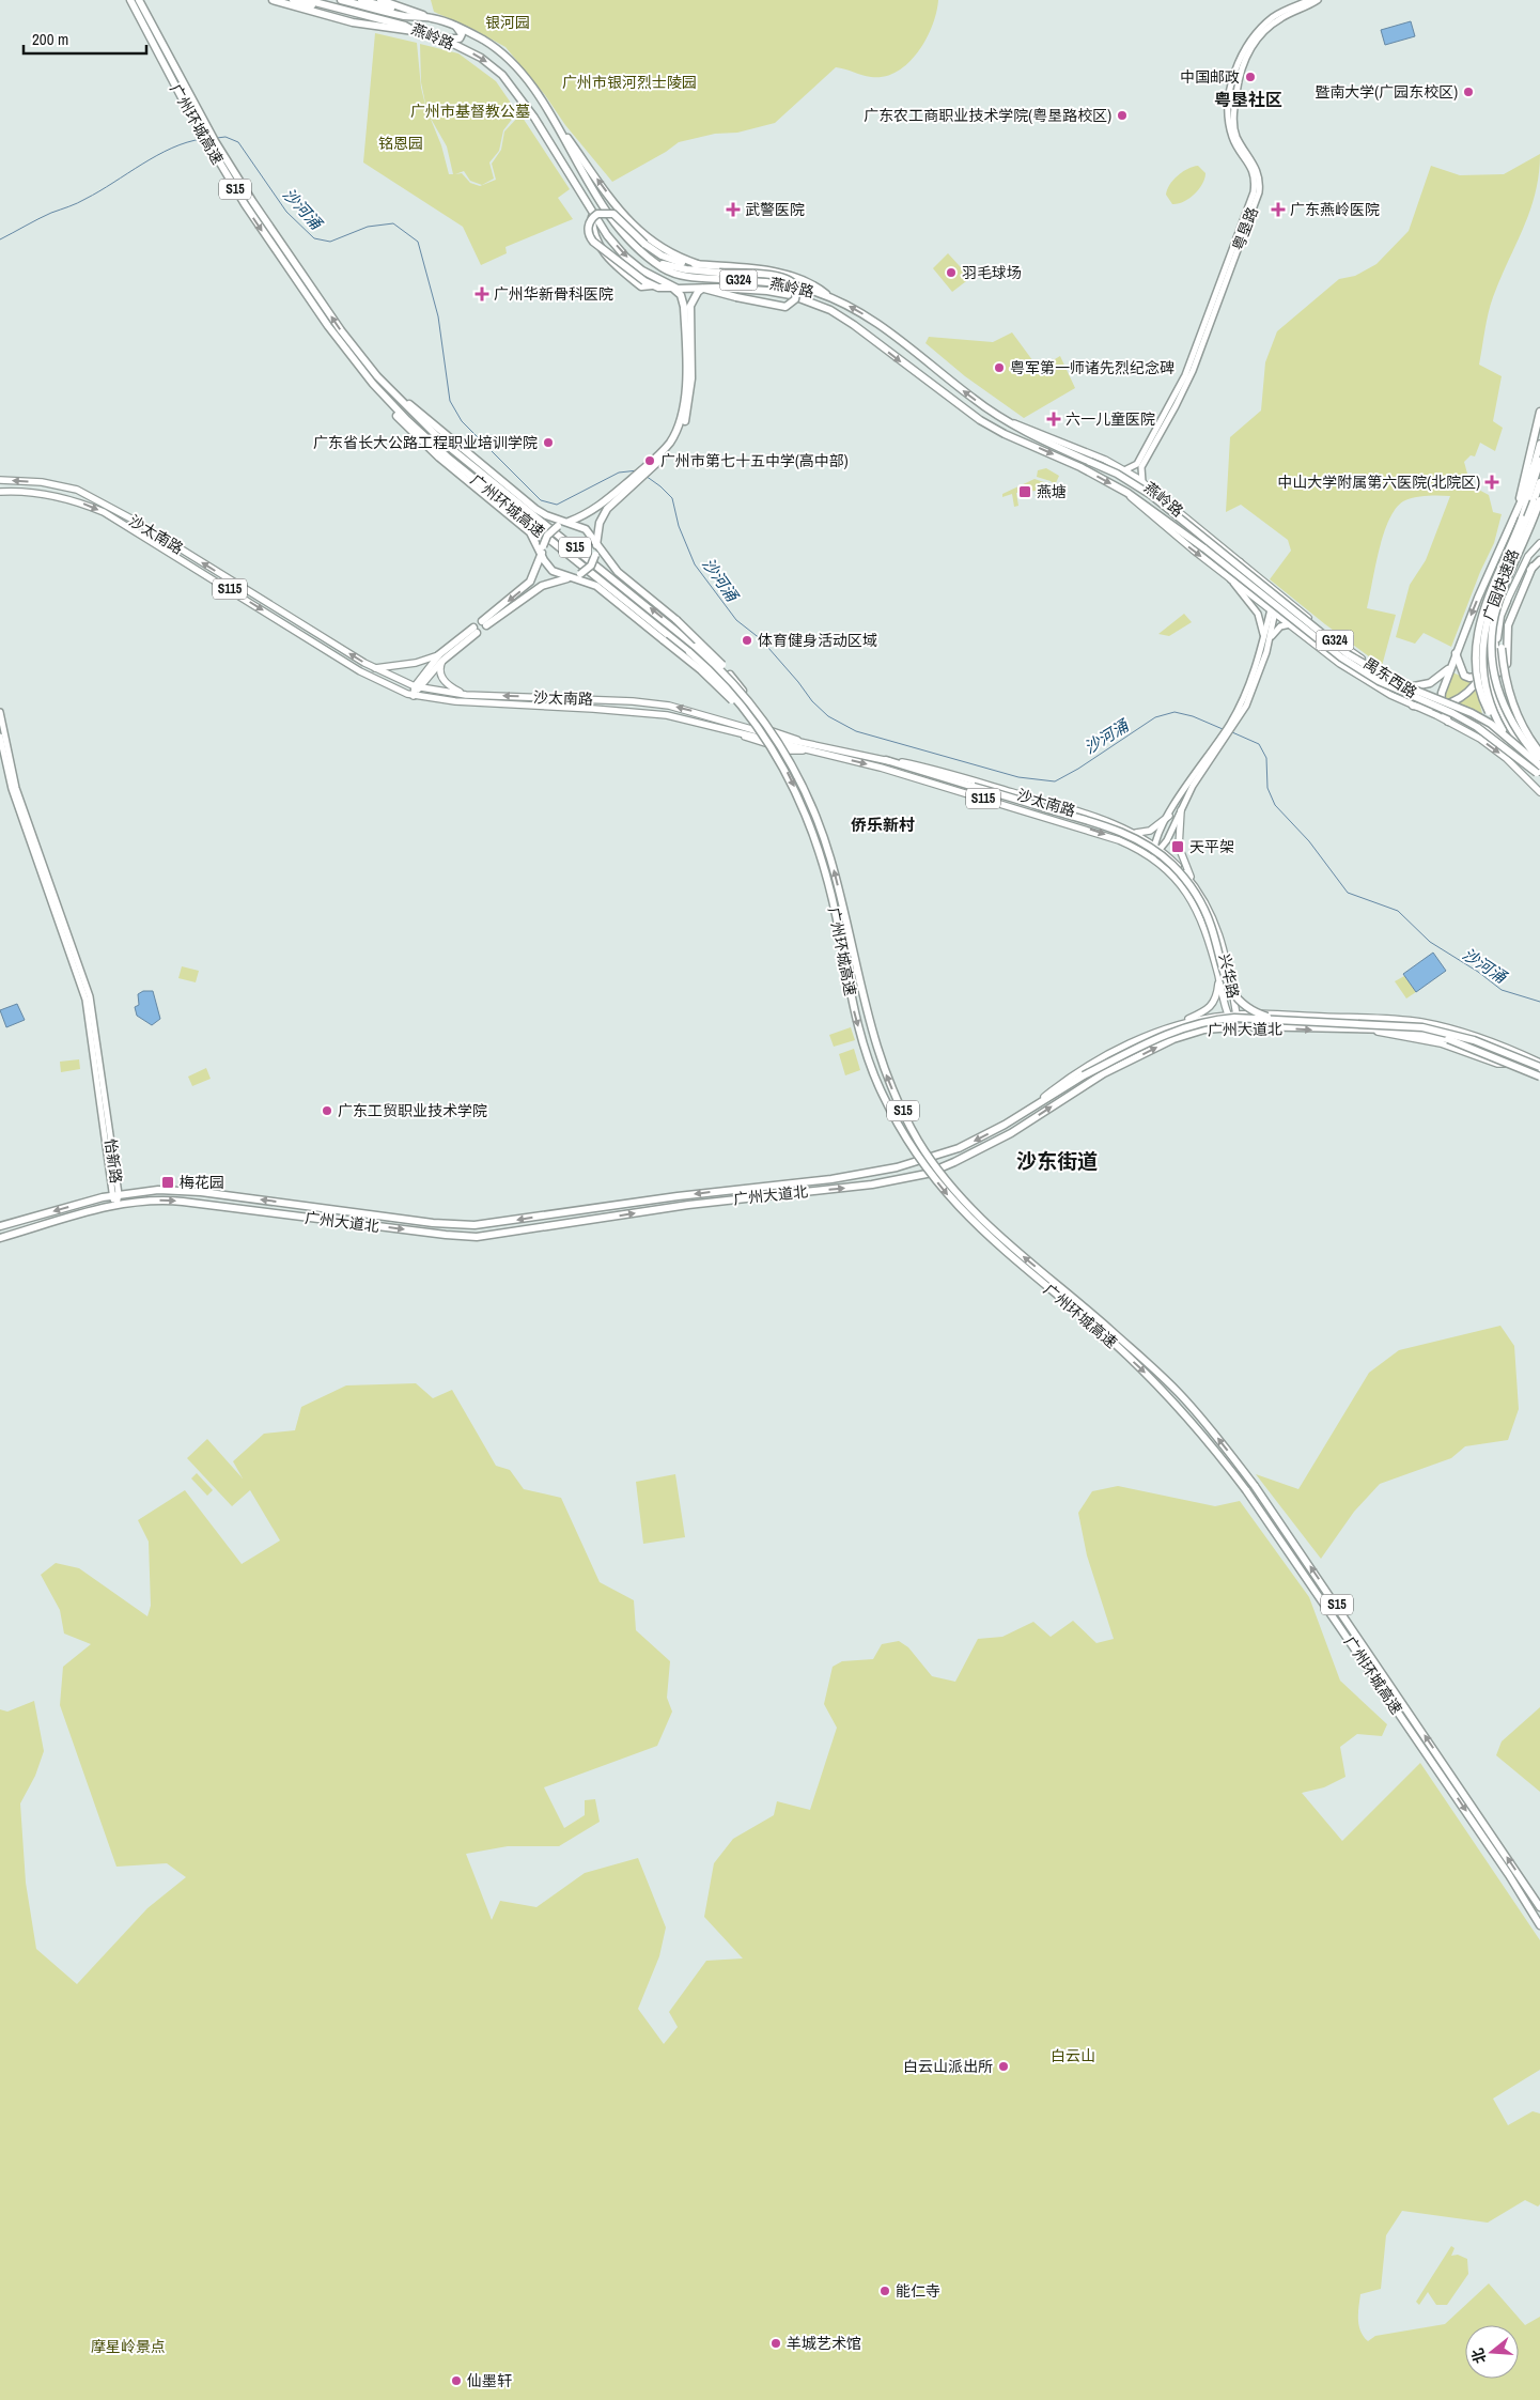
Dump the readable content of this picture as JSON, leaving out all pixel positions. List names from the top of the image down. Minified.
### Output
{"streets":{"highway":["燕岭路","广州环城高速","S15","G324","广园快速路","广州大道北"],"main road":["粤垦路","沙太南路","S115","禺东西路","兴华路","怡新路"]},"crossings":[["燕岭路","粤垦路"],["燕岭路","广园快速路"],["燕岭路","禺东西路"],["沙太南路","兴华路"],["广园快速路","禺东西路"],["兴华路","广州大道北"],["广州大道北","怡新路"]],"districts":["粤垦社区","侨乐新村","沙东街道"],"water":["沙河涌"],"parks":["银河园","广州市银河烈士陵园","广州市基督教公墓","铭恩园","白云山","摩星岭景点"],"places":{"other":["中国邮政","暨南大学(广园东校区)","广东农工商职业技术学院(粤垦路校区)","羽毛球场","粤军第一师诸先烈纪念碑","广东省长大公路工程职业培训学院","广州市第七十五中学(高中部)","体育健身活动区域","广东工贸职业技术学院","白云山派出所","能仁寺","羊城艺术馆","仙墨轩"],"health":["武警医院","广东燕岭医院","广州华新骨科医院","六一儿童医院","中山大学附属第六医院(北院区)"],"transit":["燕塘","天平架","梅花园"]},"scale_bar":"200 m","north":"left"}
